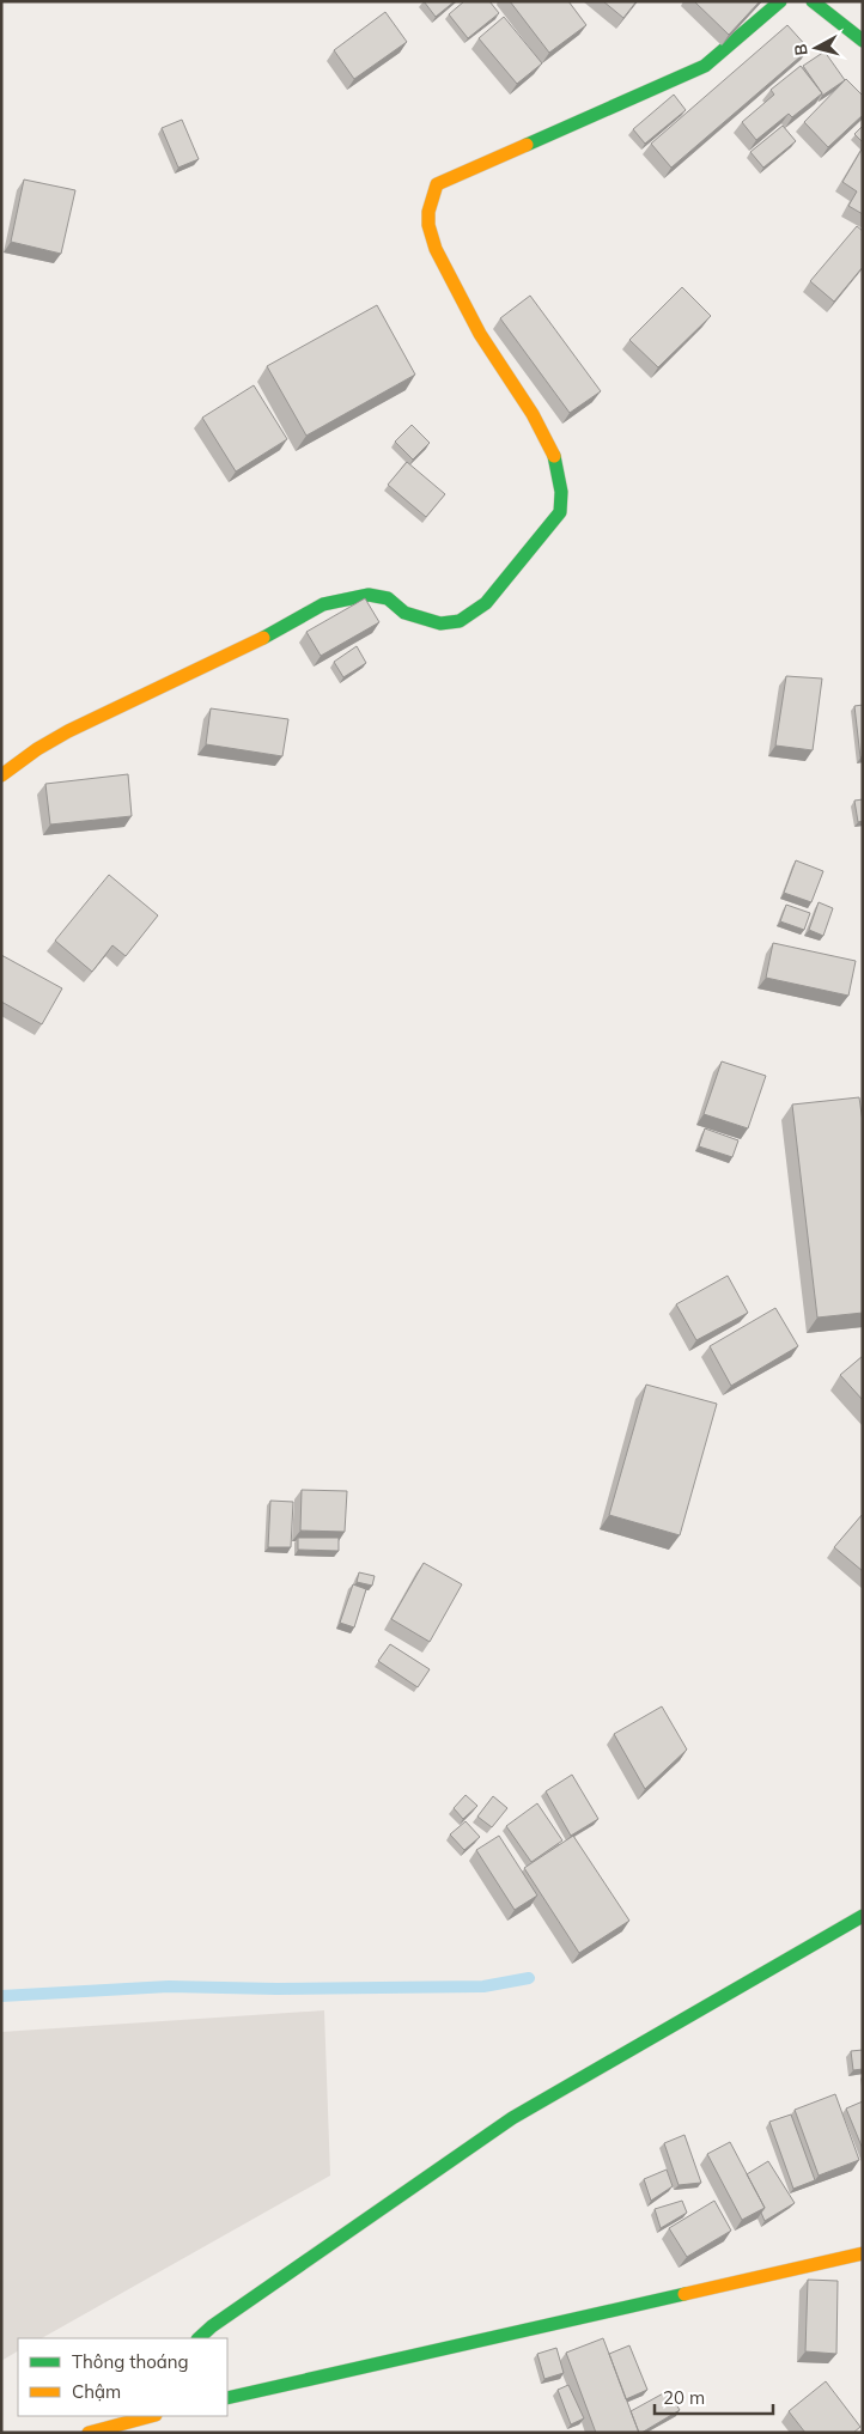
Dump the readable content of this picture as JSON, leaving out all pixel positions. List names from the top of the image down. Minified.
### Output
{"legend":["Thông thoáng","Chậm"],"scale_bar":"20 m","north":"left"}
